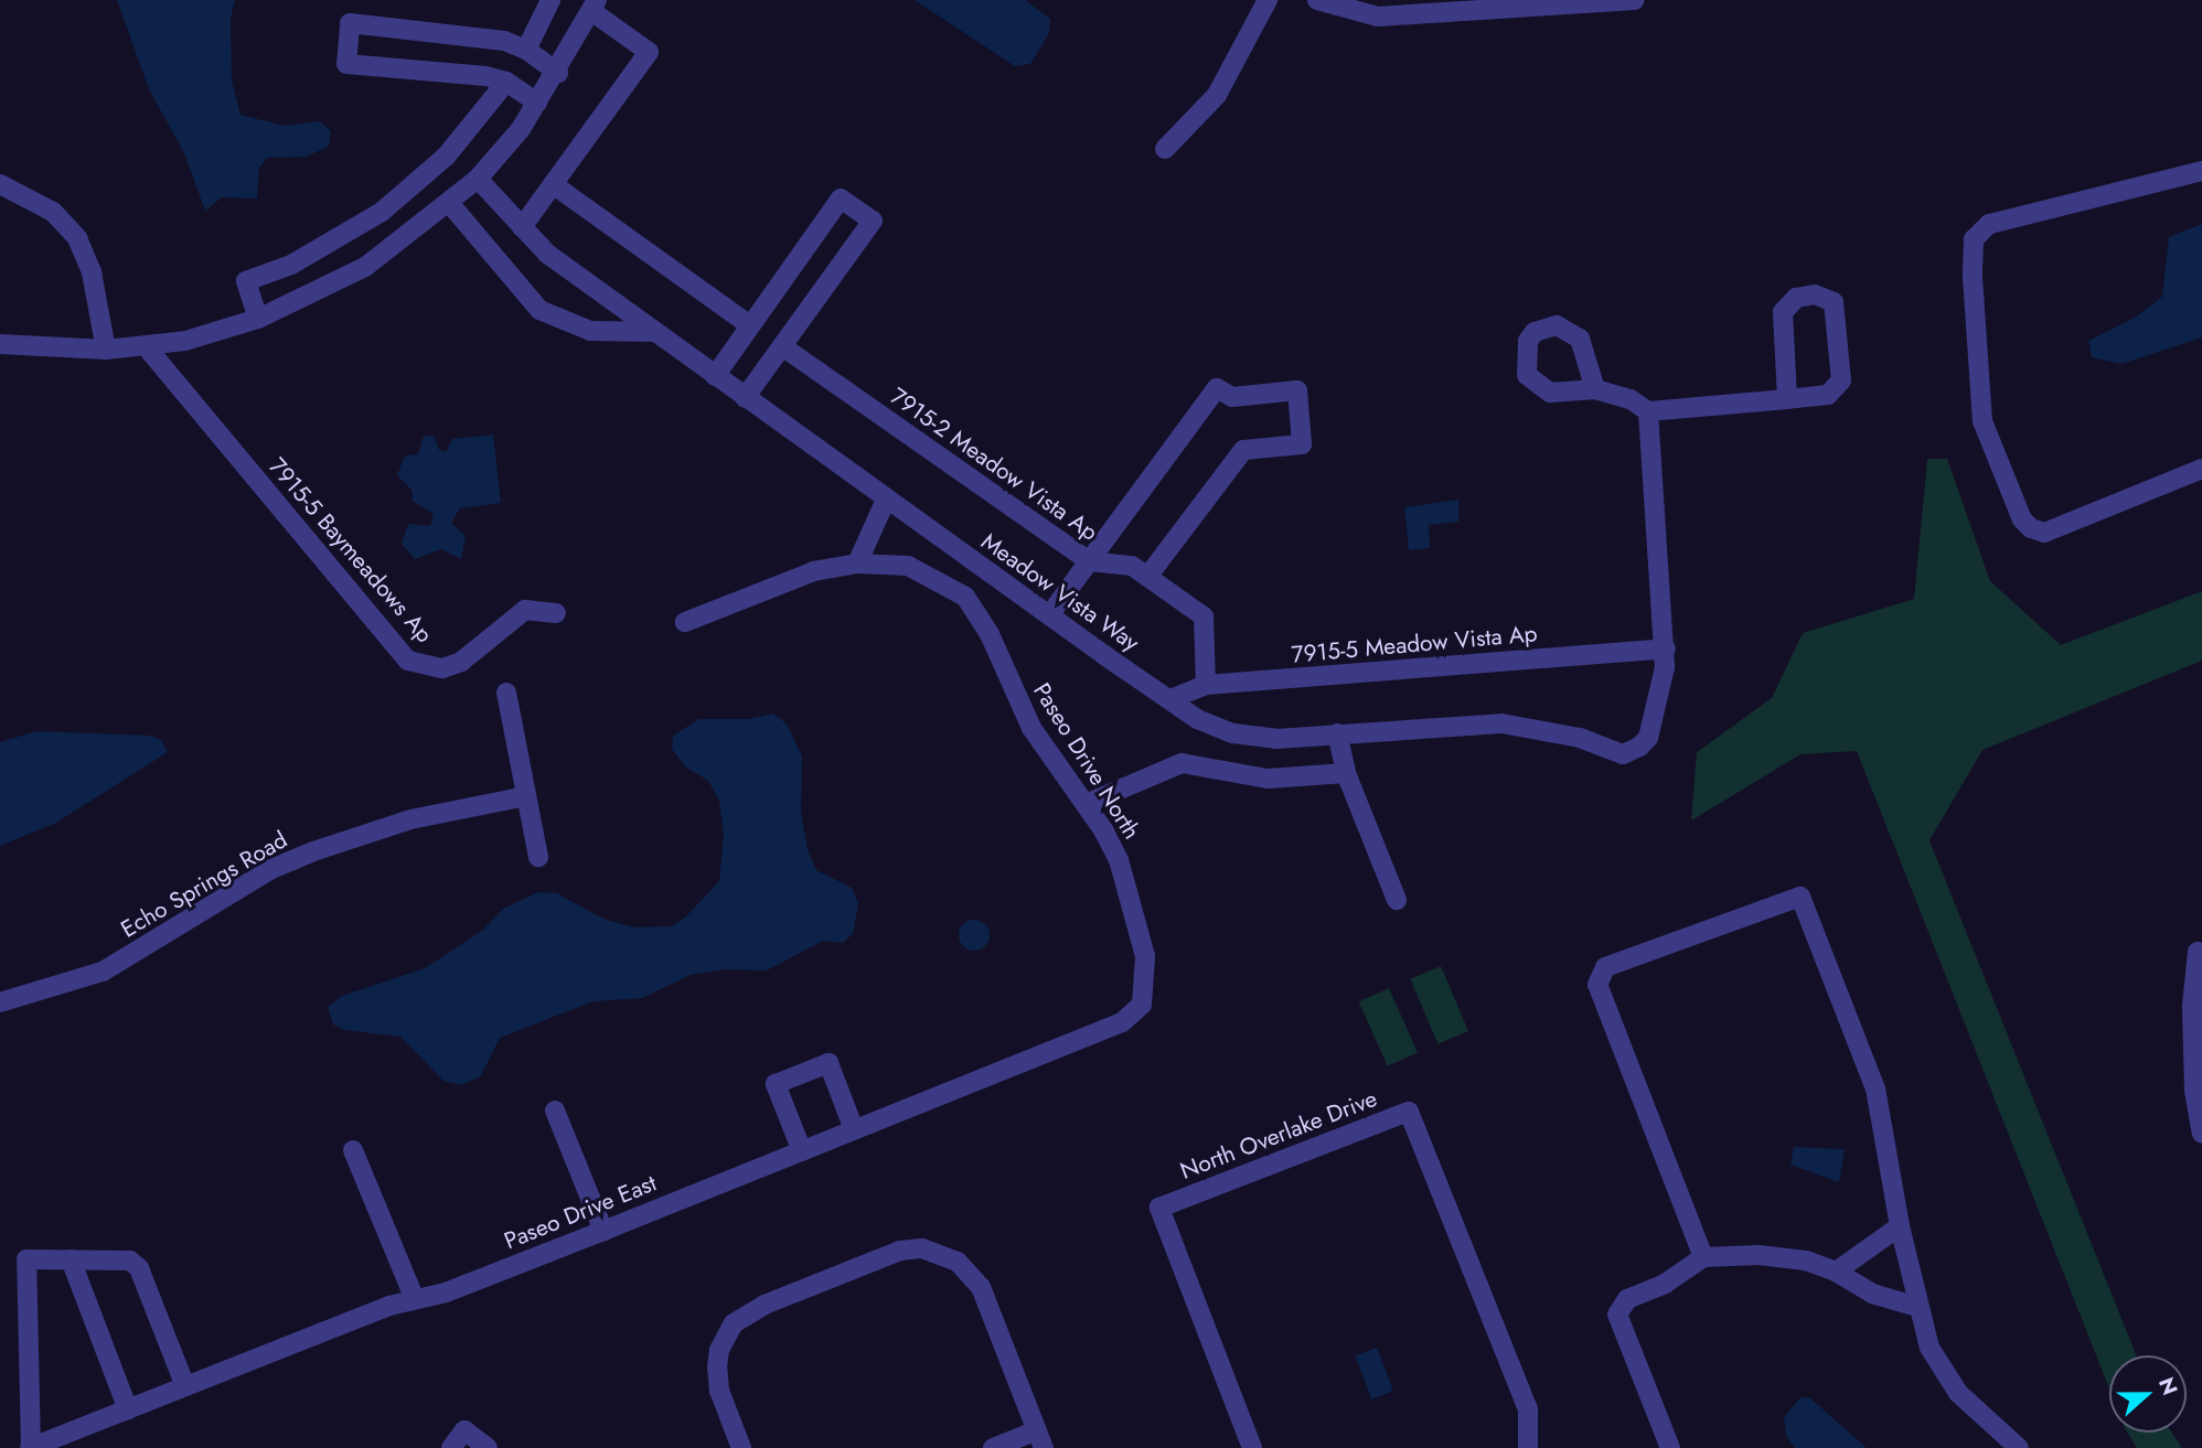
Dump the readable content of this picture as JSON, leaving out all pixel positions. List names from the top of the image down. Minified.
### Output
{"streets":{"street":["7915-2 Meadow Vista Ap","7915-5 Baymeadows Ap","Meadow Vista Way","7915-5 Meadow Vista Ap","Paseo Drive North","Echo Springs Road","North Overlake Drive","Paseo Drive East"]},"crossings":[["7915-2 Meadow Vista Ap","7915-5 Meadow Vista Ap"],["Meadow Vista Way","7915-5 Meadow Vista Ap"],["Paseo Drive North","Paseo Drive East"]],"north":"right"}
